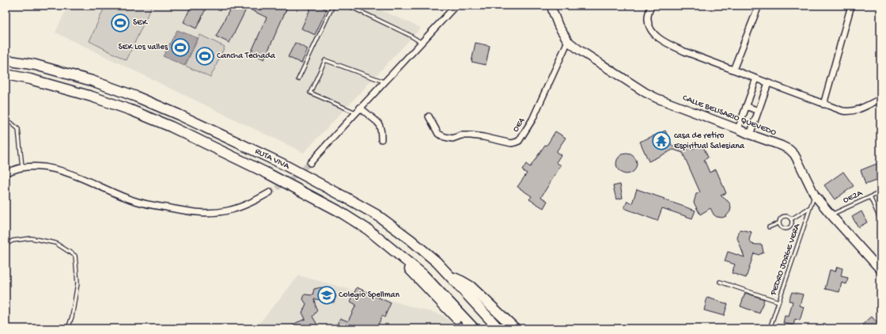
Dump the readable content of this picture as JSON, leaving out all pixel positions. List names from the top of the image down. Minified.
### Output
{"streets":{"highway":["RUTA VIVA"],"street":["CALLE BELISARIO QUEVEDO","OE4"],"lane":["OE2A","PEDRO JORGE VERA"]},"crossings":[["CALLE BELISARIO QUEVEDO","OE4"],["CALLE BELISARIO QUEVEDO","OE2A"],["CALLE BELISARIO QUEVEDO","PEDRO JORGE VERA"]],"places":{"sports":["SEK","SEK Los valles","Cancha Techada"],"temple":["casa de retiro Espiritual Salesiana"],"school or university":["Colegio Spellman"]}}
